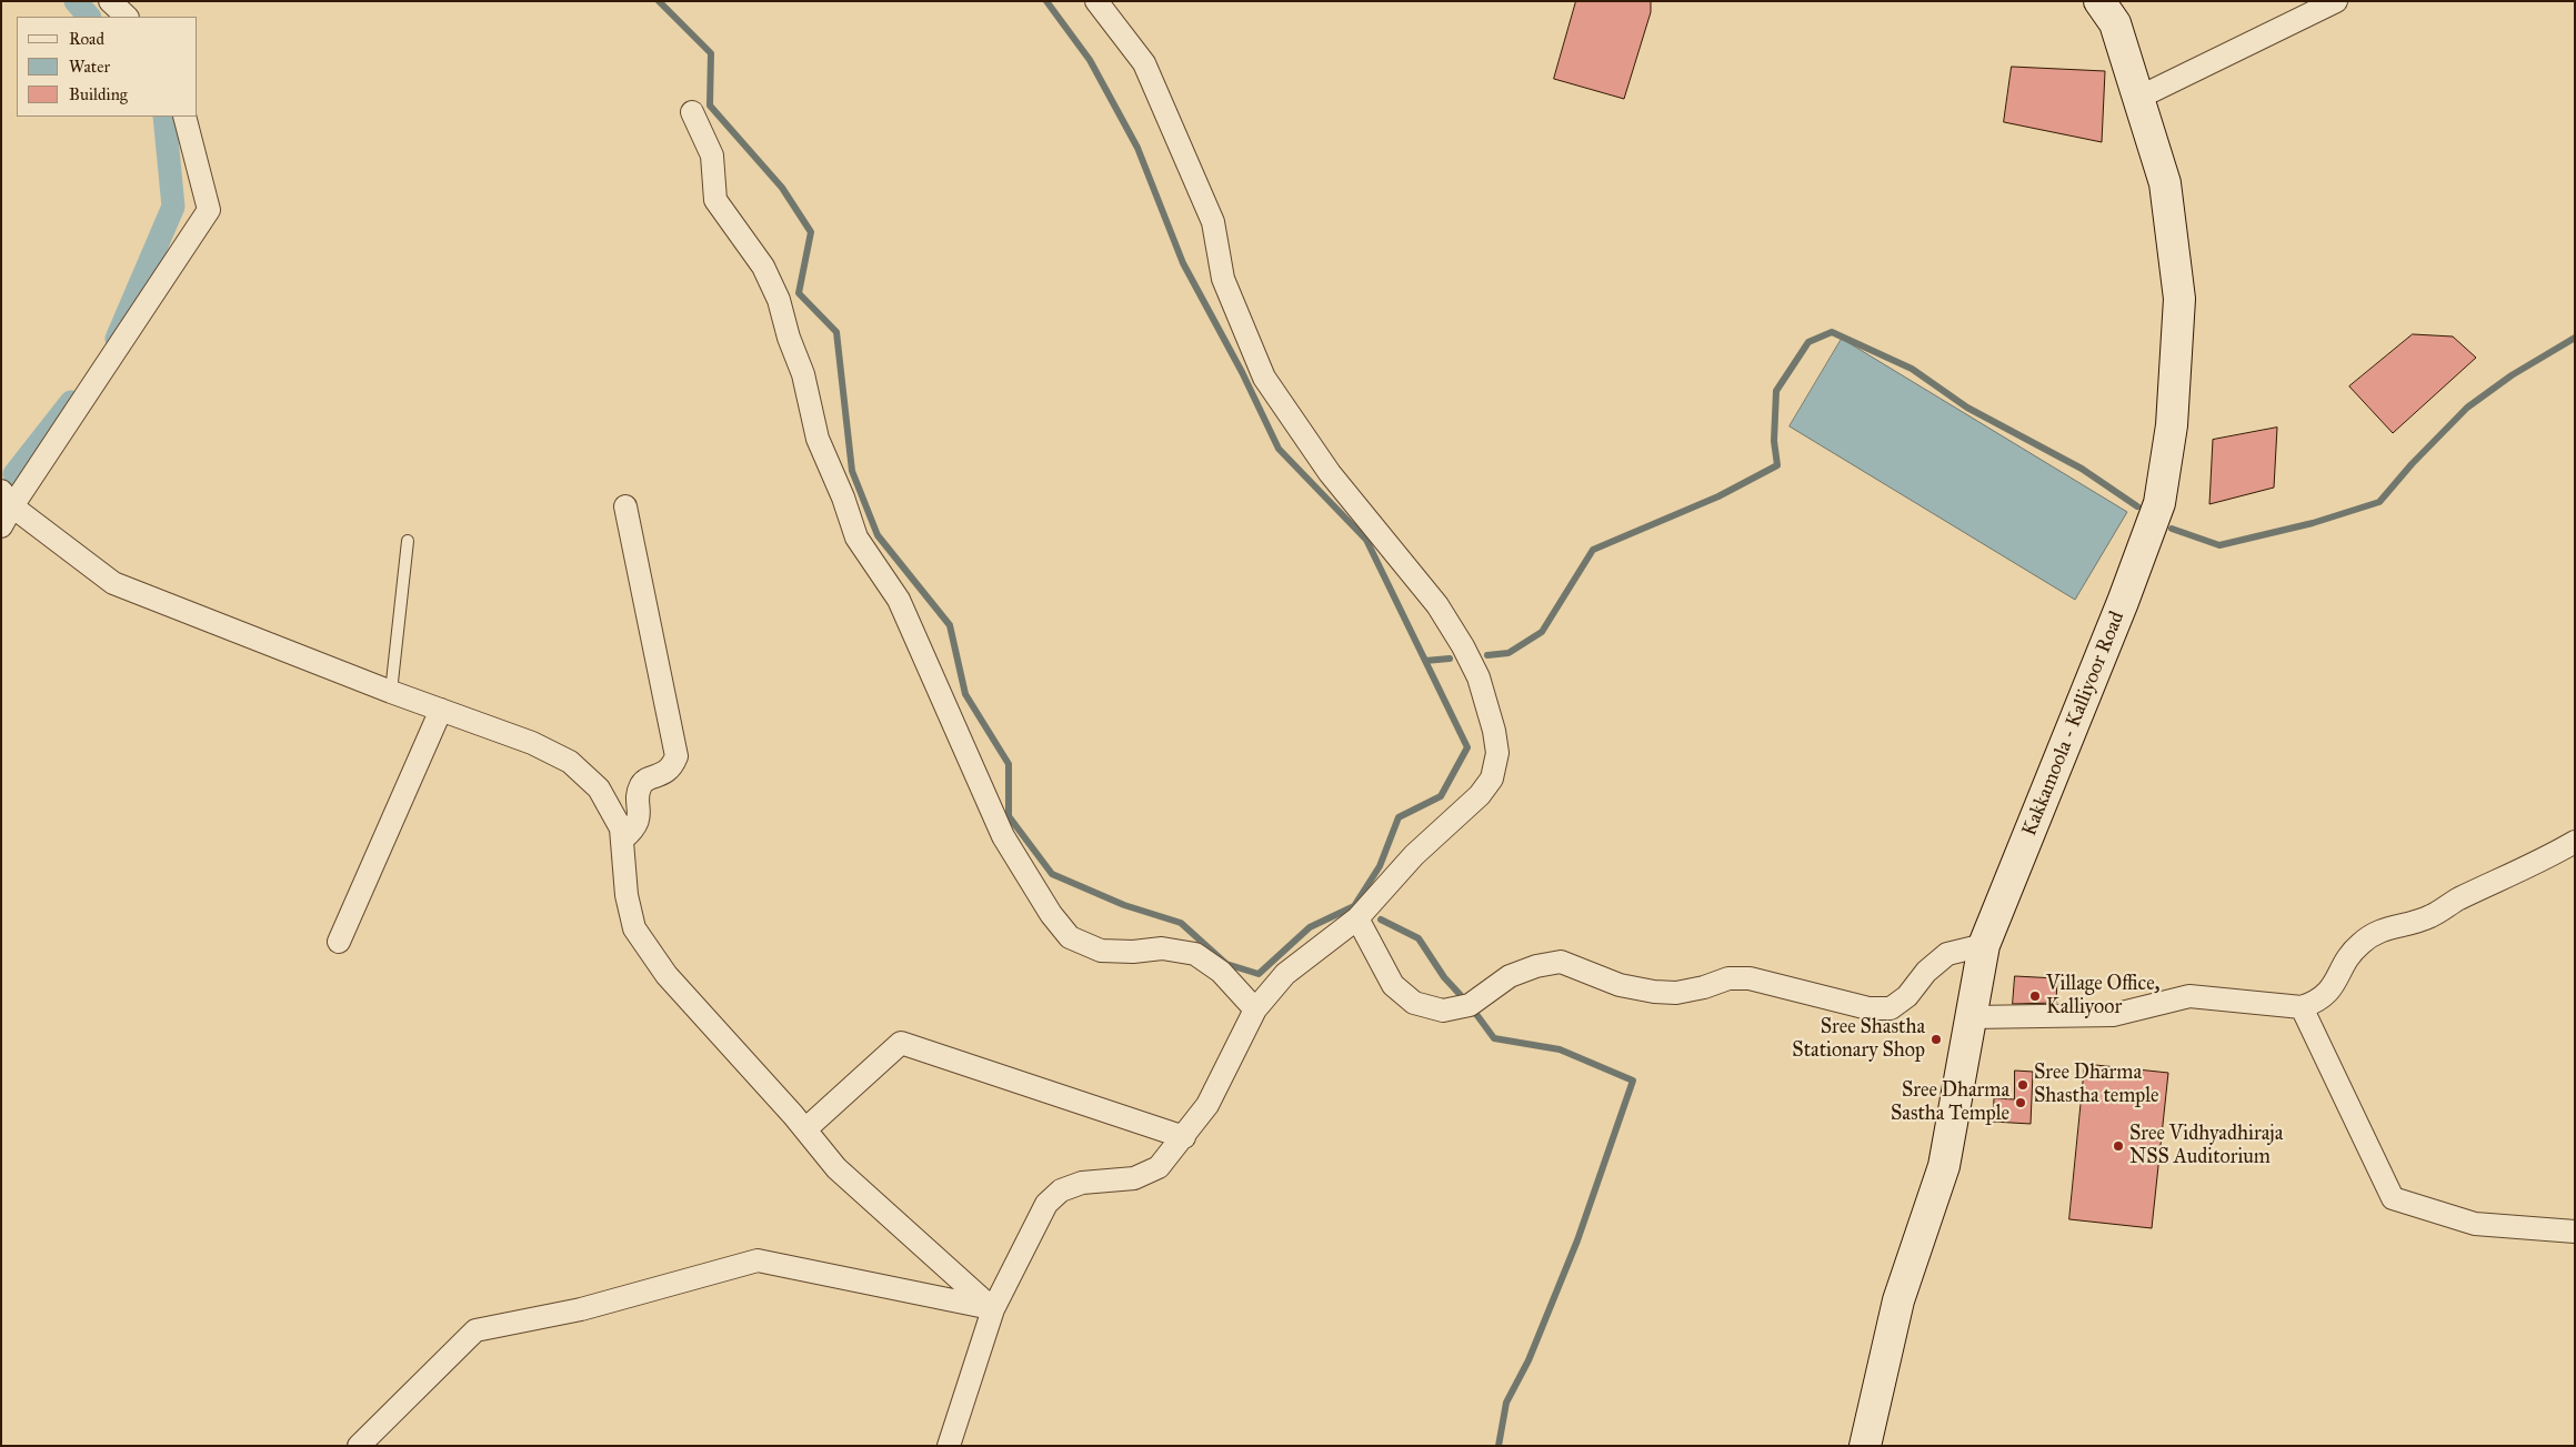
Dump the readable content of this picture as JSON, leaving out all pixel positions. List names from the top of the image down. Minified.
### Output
{"streets":{"main road":["Kakkamoola - Kalliyoor Road"]},"places":["Village Office, Kalliyoor","Sree Shastha Stationary Shop","Sree Dharma Shastha temple","Sree Dharma Sastha Temple","Sree Vidhyadhiraja NSS Auditorium"],"legend":["Road","Water","Building"]}
